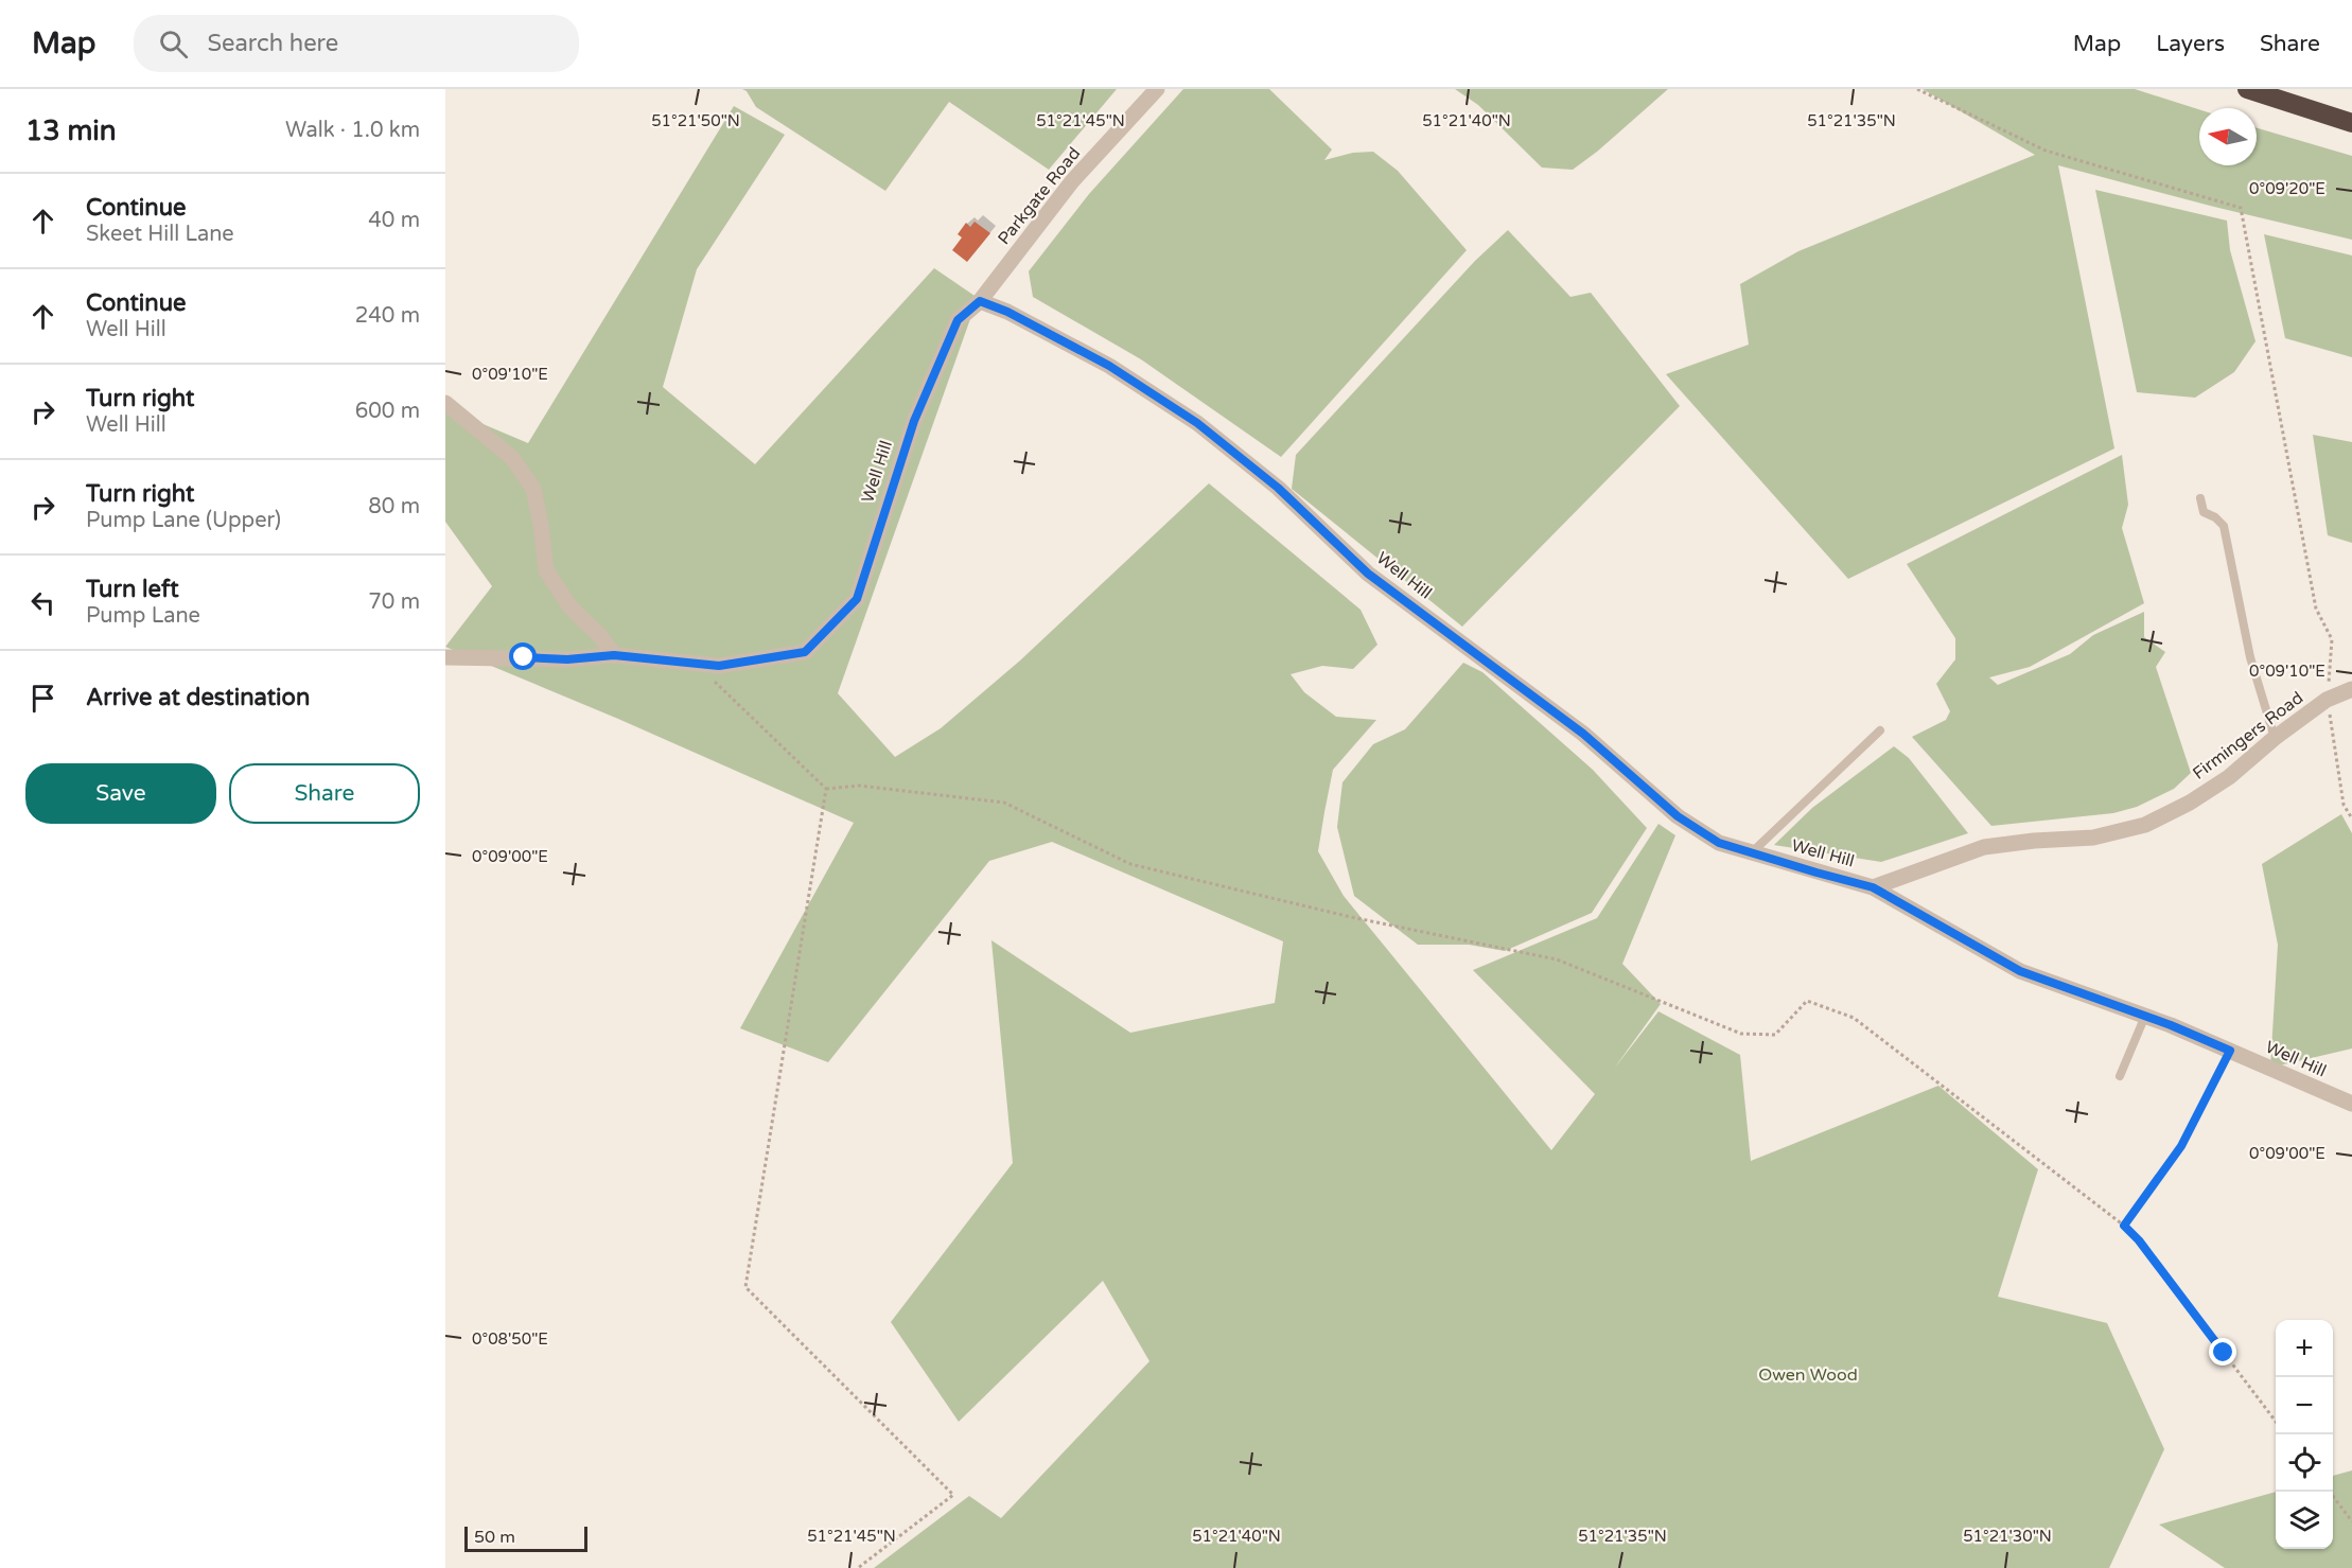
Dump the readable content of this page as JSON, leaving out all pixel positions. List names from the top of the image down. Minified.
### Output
{"streets":{"street":["Parkgate Road","Well Hill","Firmingers Road"]},"crossings":[["Parkgate Road","Well Hill"],["Well Hill","Firmingers Road"]],"parks":["Owen Wood"],"scale_bar":"50 m","north":"left","page":{"header":"Map","search":"Search here","nav":["Map","Layers","Share"],"heading":["13 min","Walk · 1.0 km"],"list":[["Continue","Skeet Hill Lane","40 m"],["Continue","Well Hill","240 m"],["Turn right","Well Hill","600 m"],["Turn right","Pump Lane (Upper)","80 m"],["Turn left","Pump Lane","70 m"],"Arrive at destination"],"buttons":["Save","Share"],"map_buttons":["+","−"],"scale":"50 m"},"coordinates":["51°21'50\"N","51°21'45\"N","51°21'40\"N","51°21'35\"N","0°09'20\"E","0°09'10\"E","0°09'00\"E","0°08'50\"E","51°21'30\"N"]}
